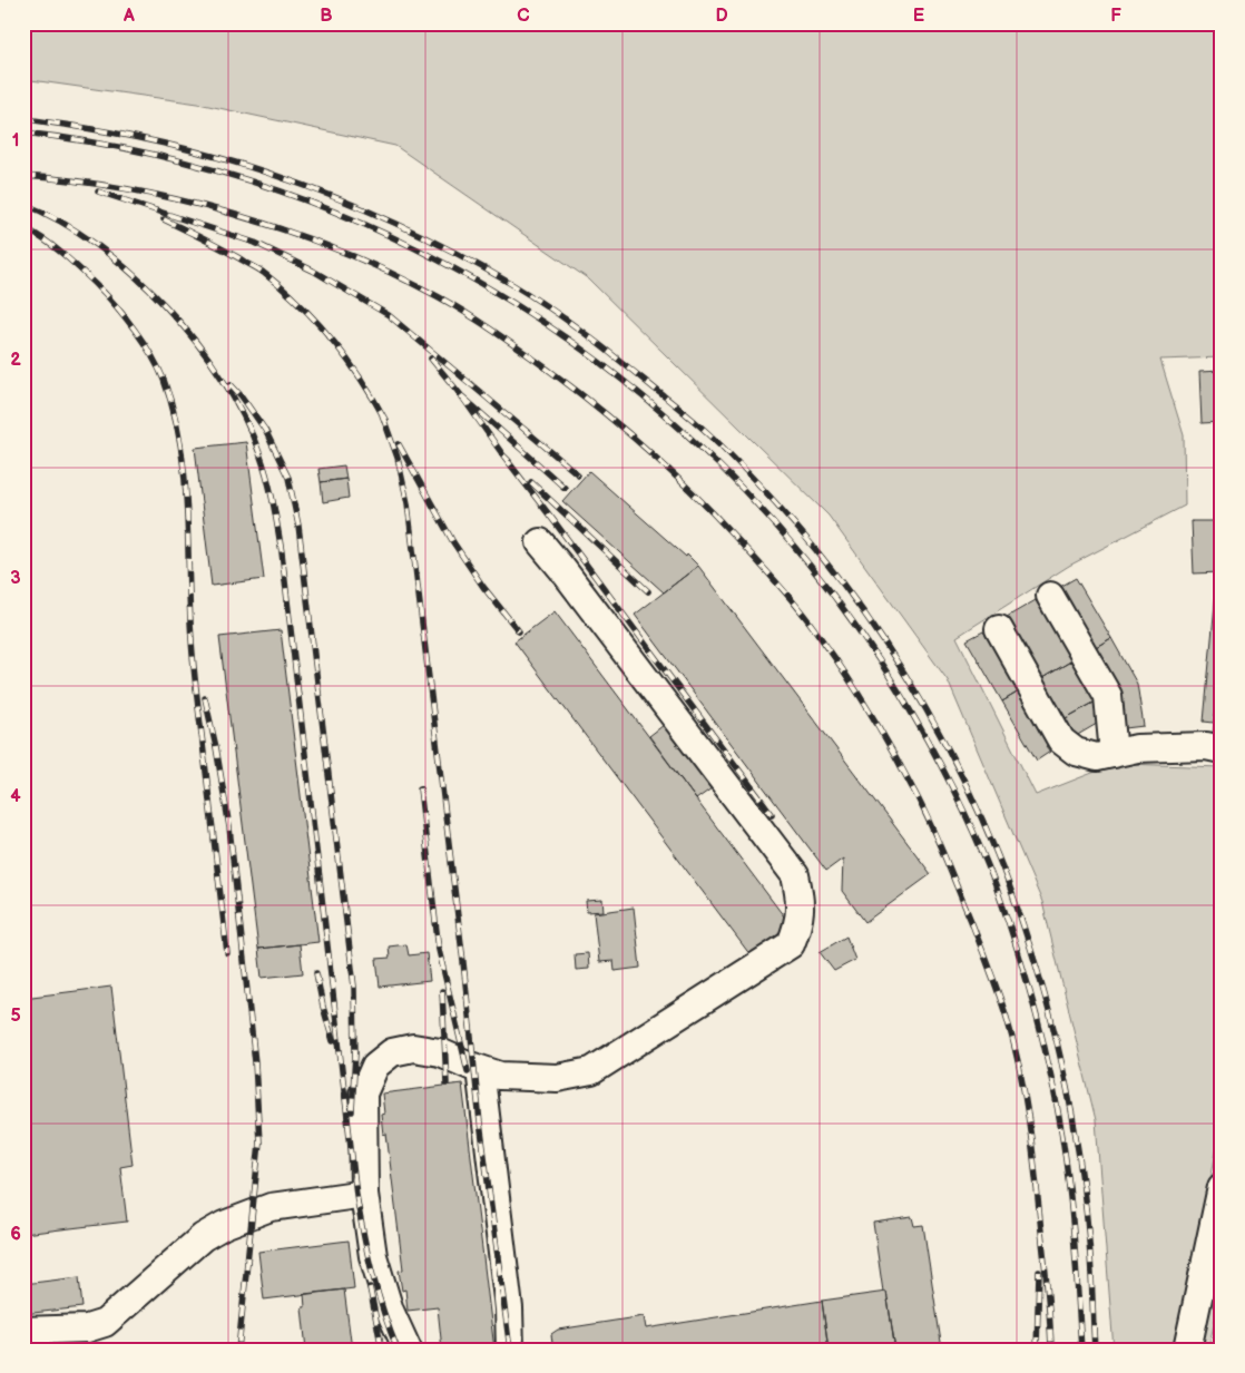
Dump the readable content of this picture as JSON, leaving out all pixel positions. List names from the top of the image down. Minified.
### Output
{"grid":{"columns":["A","B","C","D","E","F"],"rows":["1","2","3","4","5","6"]}}
